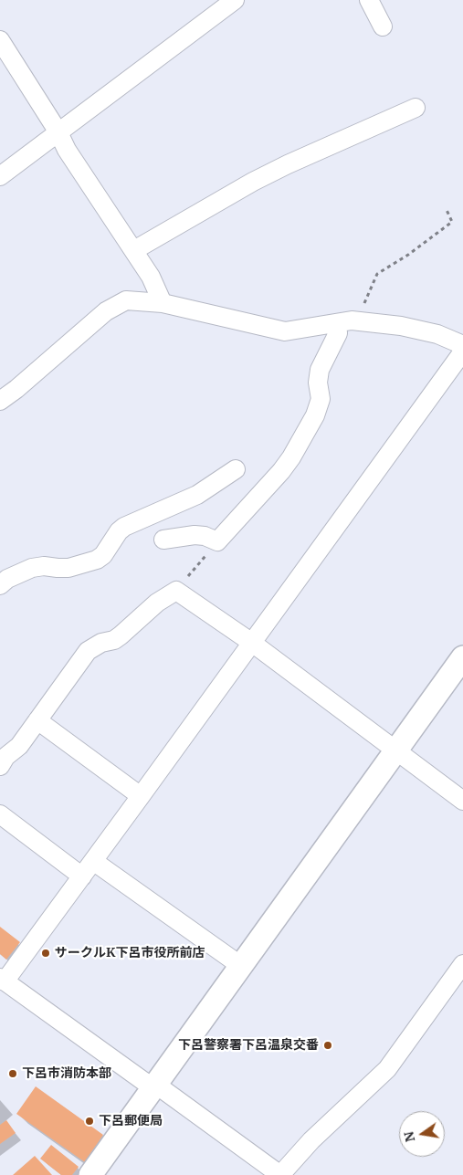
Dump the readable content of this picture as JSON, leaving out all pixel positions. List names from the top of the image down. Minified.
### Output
{"places":["サークルK下呂市役所前店","下呂警察署下呂温泉交番","下呂市消防本部","下呂郵便局"],"north":"left"}
